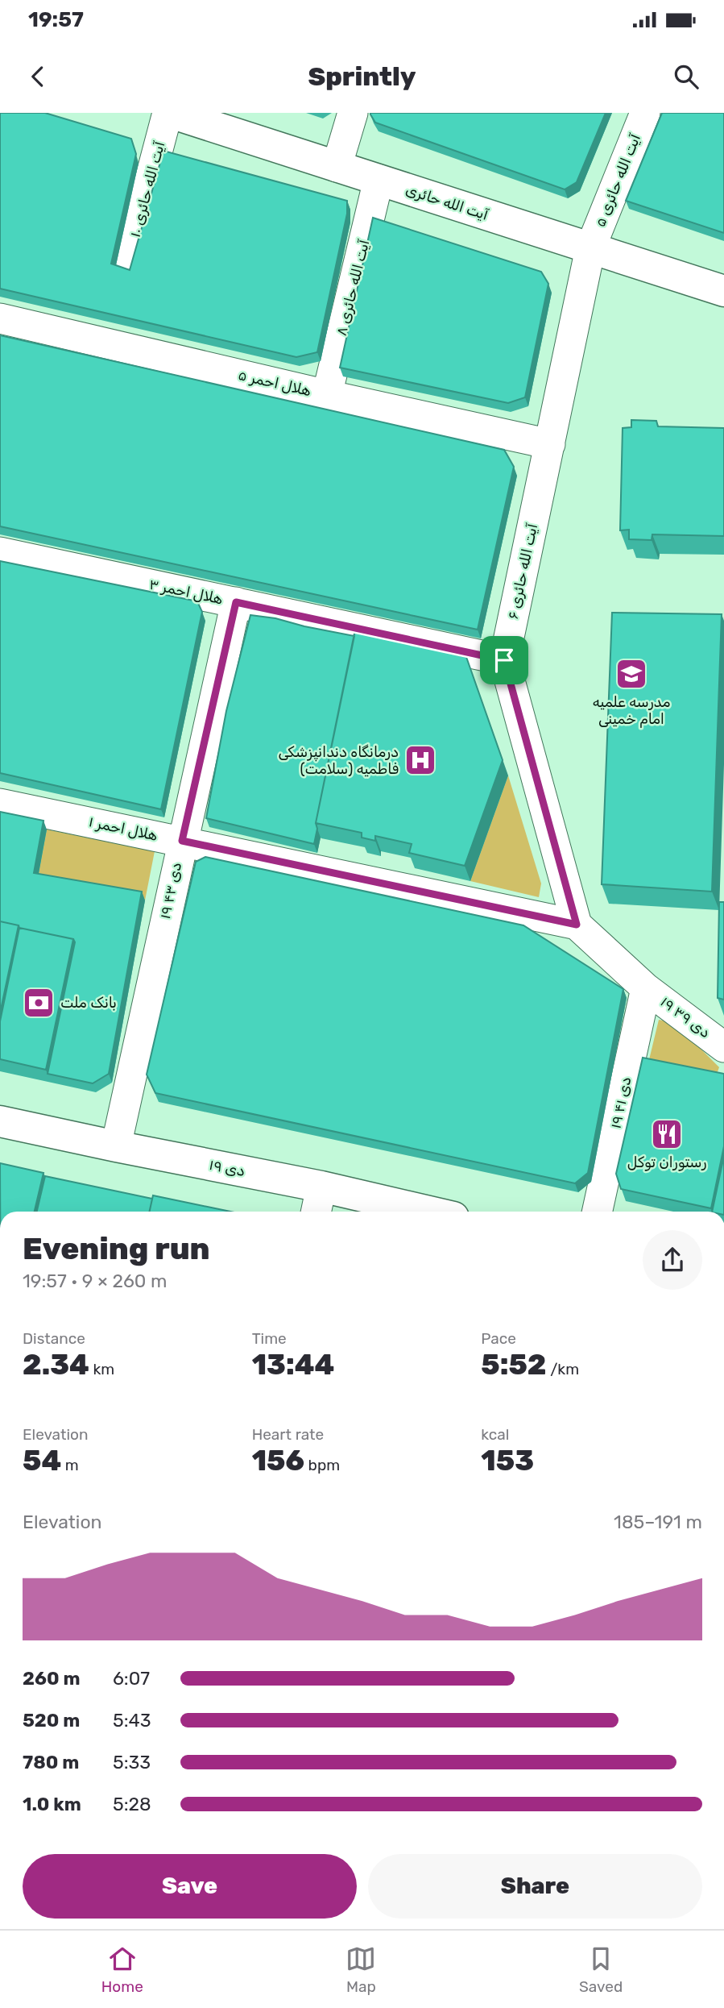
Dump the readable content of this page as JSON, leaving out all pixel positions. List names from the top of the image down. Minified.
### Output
{"streets":{"main road":["آیت الله حائری","۱۹ دی"],"street":["آیت الله حائری ۵","آیت الله حائری ۱۰","آیت الله حائری ۸","هلال احمر ۵","آیت الله حائری ۶","هلال احمر ۳","هلال احمر ۱","۱۹ دی ۴۳","۱۹ دی ۳۹","۱۹ دی ۴۱"]},"crossings":[["آیت الله حائری ۵","آیت الله حائری"],["آیت الله حائری ۵","آیت الله حائری ۶"],["آیت الله حائری ۱۰","آیت الله حائری"],["آیت الله حائری","آیت الله حائری ۸"],["آیت الله حائری","آیت الله حائری ۶"],["آیت الله حائری ۸","هلال احمر ۵"],["هلال احمر ۵","آیت الله حائری ۶"],["آیت الله حائری ۶","هلال احمر ۳"],["آیت الله حائری ۶","هلال احمر ۱"],["آیت الله حائری ۶","۱۹ دی ۳۹"],["هلال احمر ۳","۱۹ دی ۴۳"],["هلال احمر ۱","۱۹ دی ۴۳"],["هلال احمر ۱","۱۹ دی ۳۹"],["۱۹ دی ۴۳","۱۹ دی"],["۱۹ دی ۳۹","۱۹ دی ۴۱"]],"places":{"school or university":["مدرسه علمیه امام خمینی"],"hospital":["درمانگاه دندانپزشکی فاطمیه (سلامت)"],"bank":["بانک ملت"],"restaurant":["رستوران توکل"]},"page":{"status":"19:57","header":"Sprintly","heading":["Evening run","19:57 · 9 × 260 m"],"stats":[["Distance","2.34 km"],["Time","13:44"],["Pace","5:52 /km"],["Elevation","54 m"],["Heart rate","156 bpm"],["kcal","153"]],"chart":["Elevation","185–191 m"],"list":[{"name":"260 m","note":"6:07"},{"name":"520 m","note":"5:43"},{"name":"780 m","note":"5:33"},{"name":"1.0 km","note":"5:28"}],"buttons":["Save","Share"],"tabs":["Home","Map","Saved"]}}
